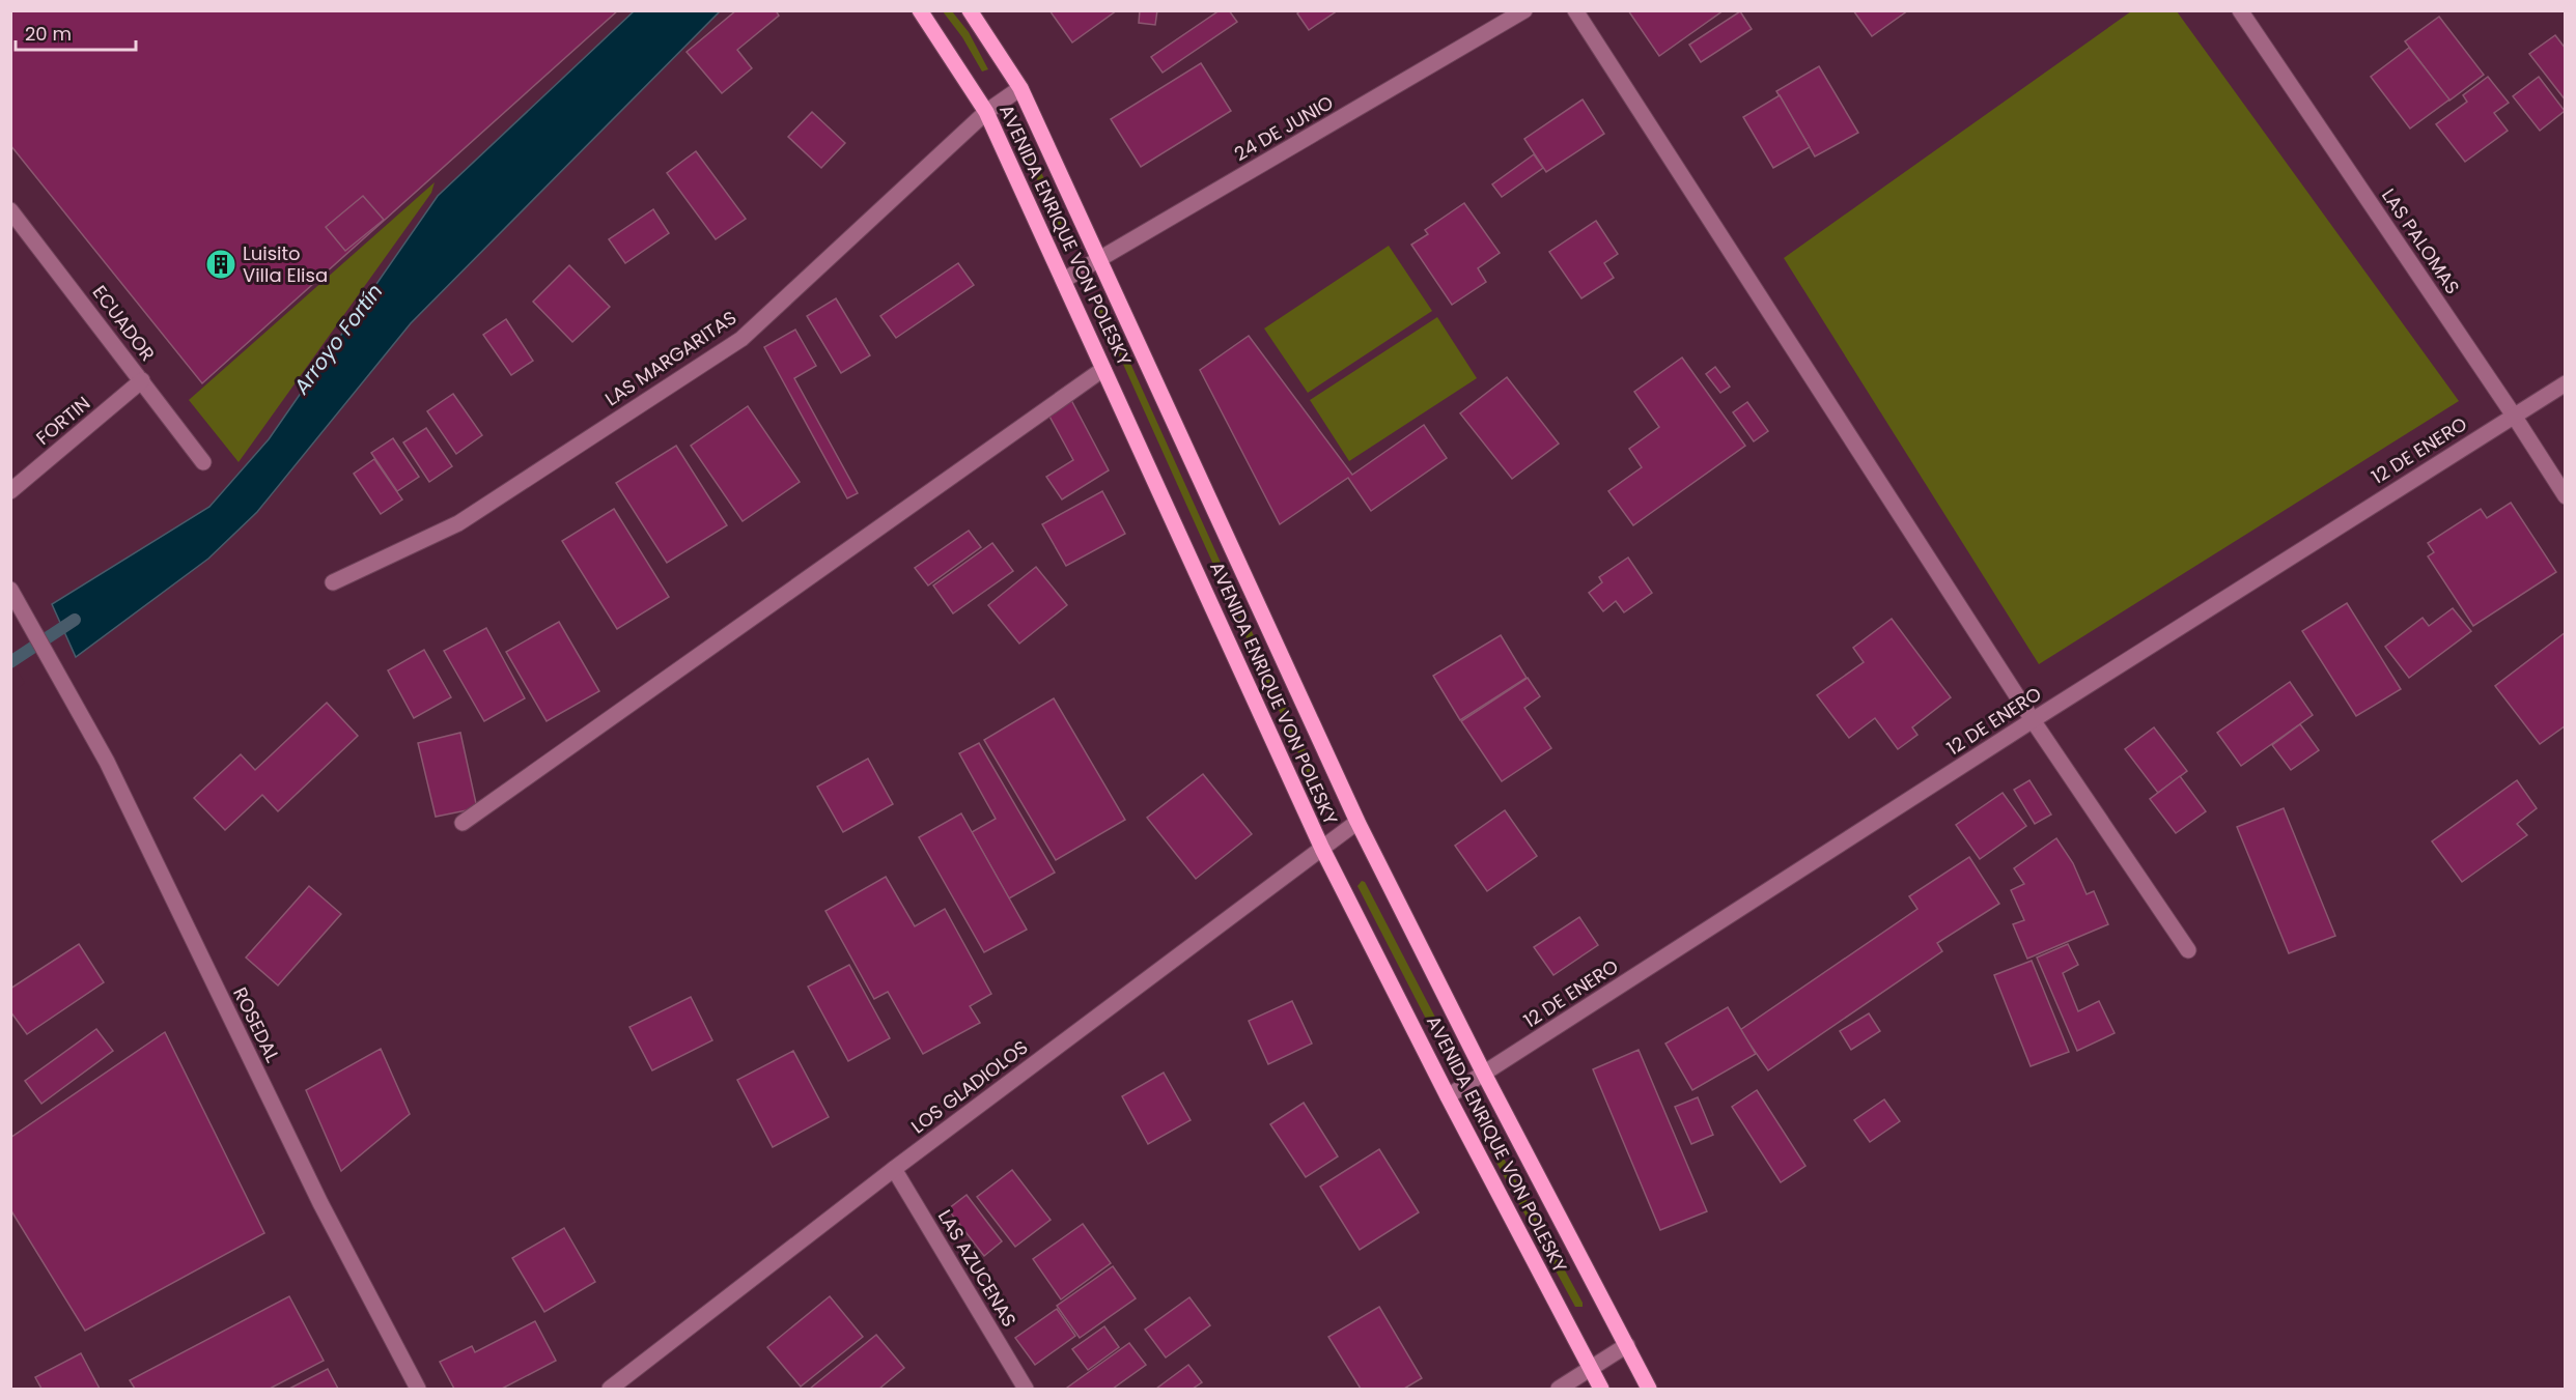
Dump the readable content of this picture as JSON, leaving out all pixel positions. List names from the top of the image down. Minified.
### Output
{"streets":{"main road":["AVENIDA ENRIQUE VON POLESKY"],"street":["24 DE JUNIO","LAS PALOMAS","ECUADOR","LAS MARGARITAS","FORTIN","12 DE ENERO","ROSEDAL","LOS GLADIOLOS","LAS AZUCENAS"]},"crossings":[["24 DE JUNIO","AVENIDA ENRIQUE VON POLESKY"],["AVENIDA ENRIQUE VON POLESKY","LAS MARGARITAS"],["AVENIDA ENRIQUE VON POLESKY","12 DE ENERO"],["AVENIDA ENRIQUE VON POLESKY","LOS GLADIOLOS"],["LAS PALOMAS","12 DE ENERO"],["ECUADOR","FORTIN"],["LOS GLADIOLOS","LAS AZUCENAS"]],"water":["Arroyo Fortín"],"places":{"building":["Luisito Villa Elisa"]},"scale_bar":"20 m"}
